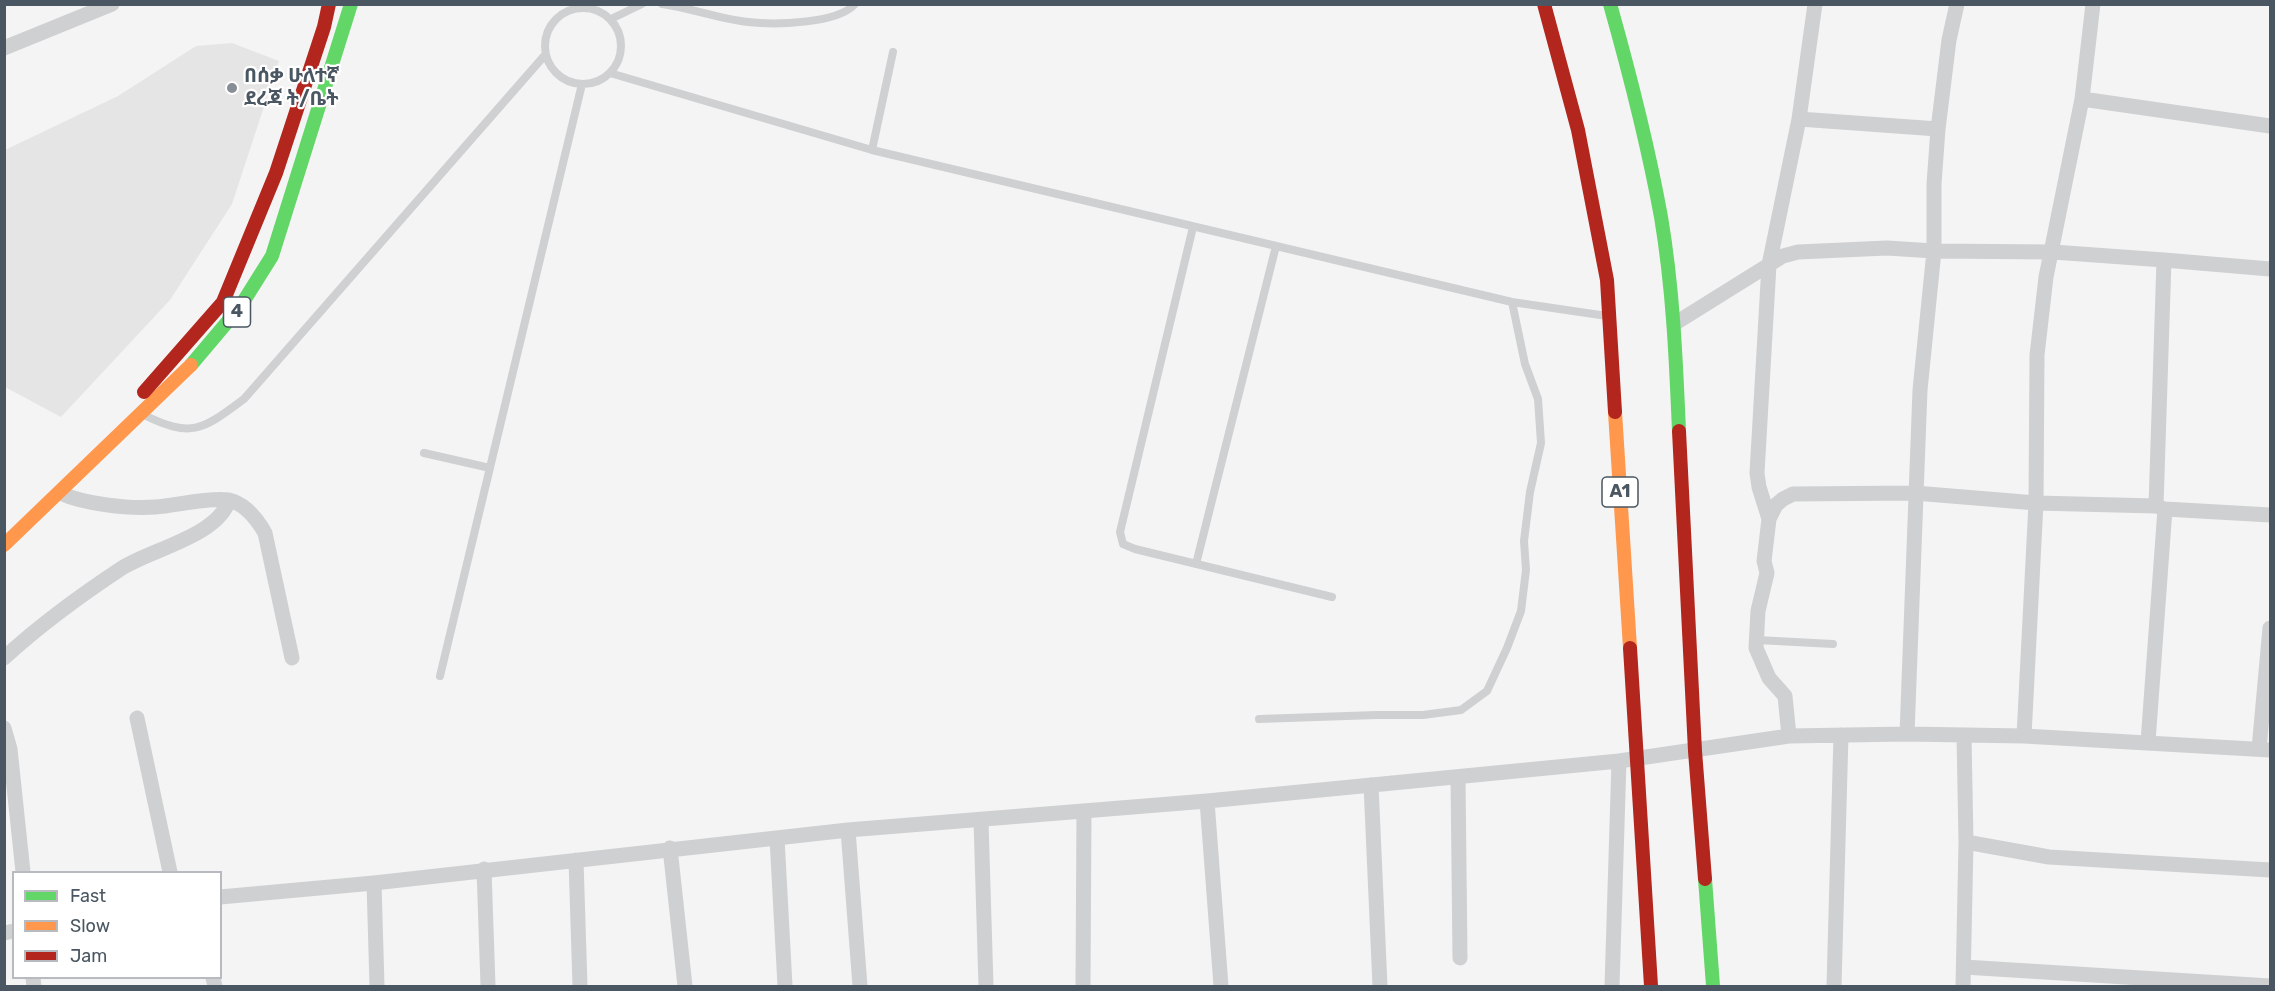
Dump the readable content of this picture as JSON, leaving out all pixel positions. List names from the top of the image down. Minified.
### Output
{"streets":{"main road":["4","A1"]},"places":["በሰቃ ሁለተኛ ደረጃ ት/ቤት"],"legend":["Fast","Slow","Jam"]}
